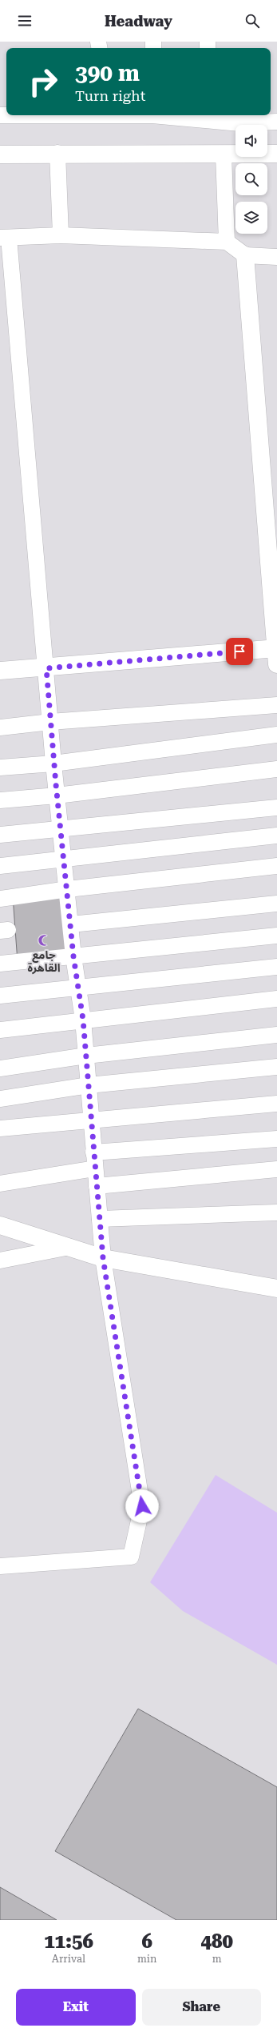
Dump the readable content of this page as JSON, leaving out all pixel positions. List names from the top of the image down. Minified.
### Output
{"places":{"mosque":["جامع القاهرة"]},"page":{"header":"Headway","turn":["390 m","Turn right"],"eta":["11:56","Arrival","6","min","480","m"],"buttons":["Exit","Share"]}}
